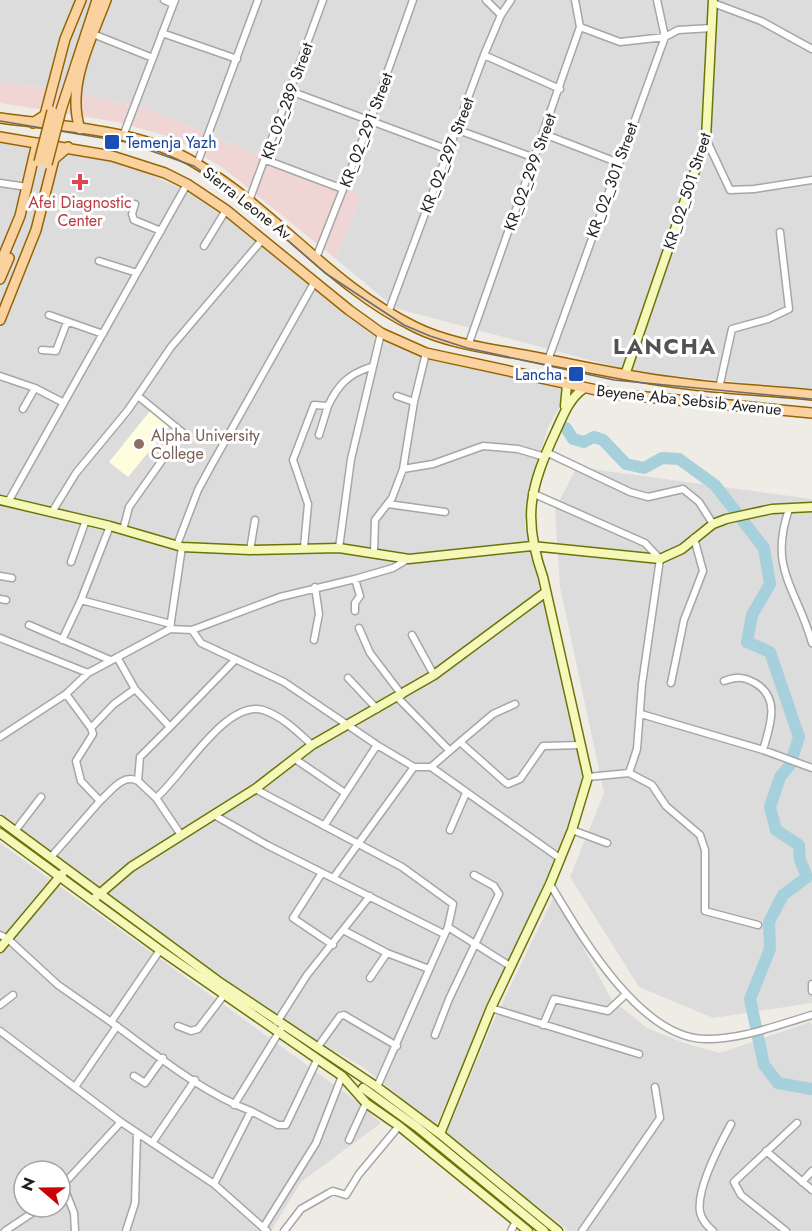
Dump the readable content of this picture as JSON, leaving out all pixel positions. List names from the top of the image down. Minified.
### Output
{"streets":{"main road":["Sierra Leone Av","Beyene Aba Sebsib Avenue"],"street":["KR_02_289 Street","KR_02_291 Street","KR_02_297 Street","KR_02_299 Street","KR_02_301 Street","KR_02_501 Street"]},"crossings":[["KR_02_289 Street","Sierra Leone Av"],["KR_02_291 Street","Sierra Leone Av"],["KR_02_297 Street","Sierra Leone Av"],["KR_02_299 Street","Sierra Leone Av"],["KR_02_299 Street","Beyene Aba Sebsib Avenue"],["KR_02_301 Street","Beyene Aba Sebsib Avenue"],["KR_02_501 Street","Beyene Aba Sebsib Avenue"],["Sierra Leone Av","Beyene Aba Sebsib Avenue"]],"districts":["LANCHA"],"places":{"transit":["Temenja Yazh","Lancha"],"health":["Afei Diagnostic Center"],"other":["Alpha University College"]},"north":"left"}
